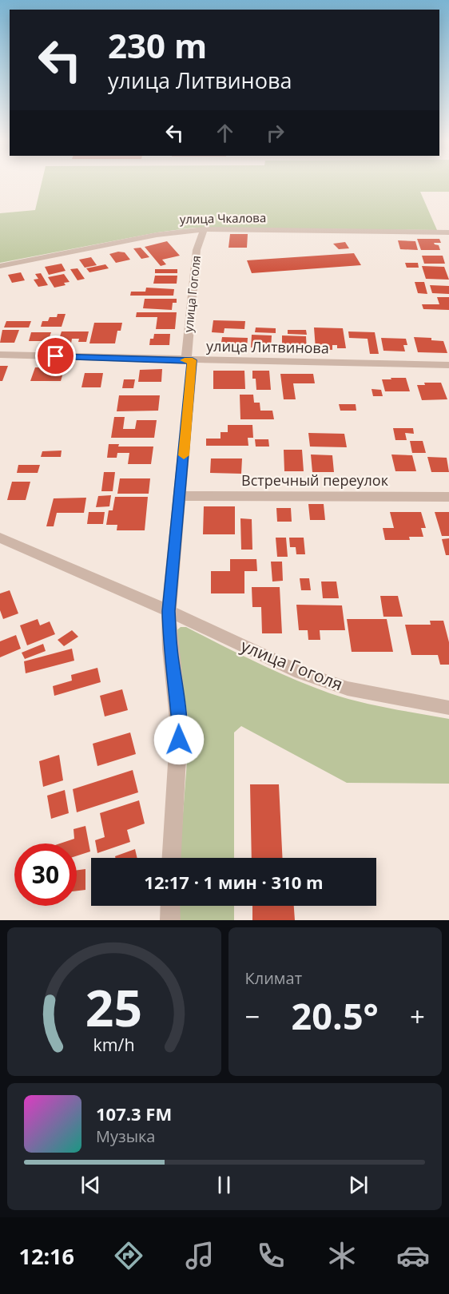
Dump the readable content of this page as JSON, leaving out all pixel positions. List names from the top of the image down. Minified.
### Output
{"streets":{"street":["улица Чкалова","улица Гоголя","улица Литвинова","Встречный переулок"]},"crossings":[["улица Чкалова","улица Гоголя"],["улица Гоголя","улица Литвинова"],["улица Гоголя","Встречный переулок"]],"page":{"turn":["230 m","улица Литвинова"],"limit":"30","trip":"12:17 · 1 мин · 310 m","tile":"Климат","heat":["−","20.5°","+"],"song":["107.3 FM","Музыка"],"tabs":"12:16","gauge":["25","km/h"]}}
